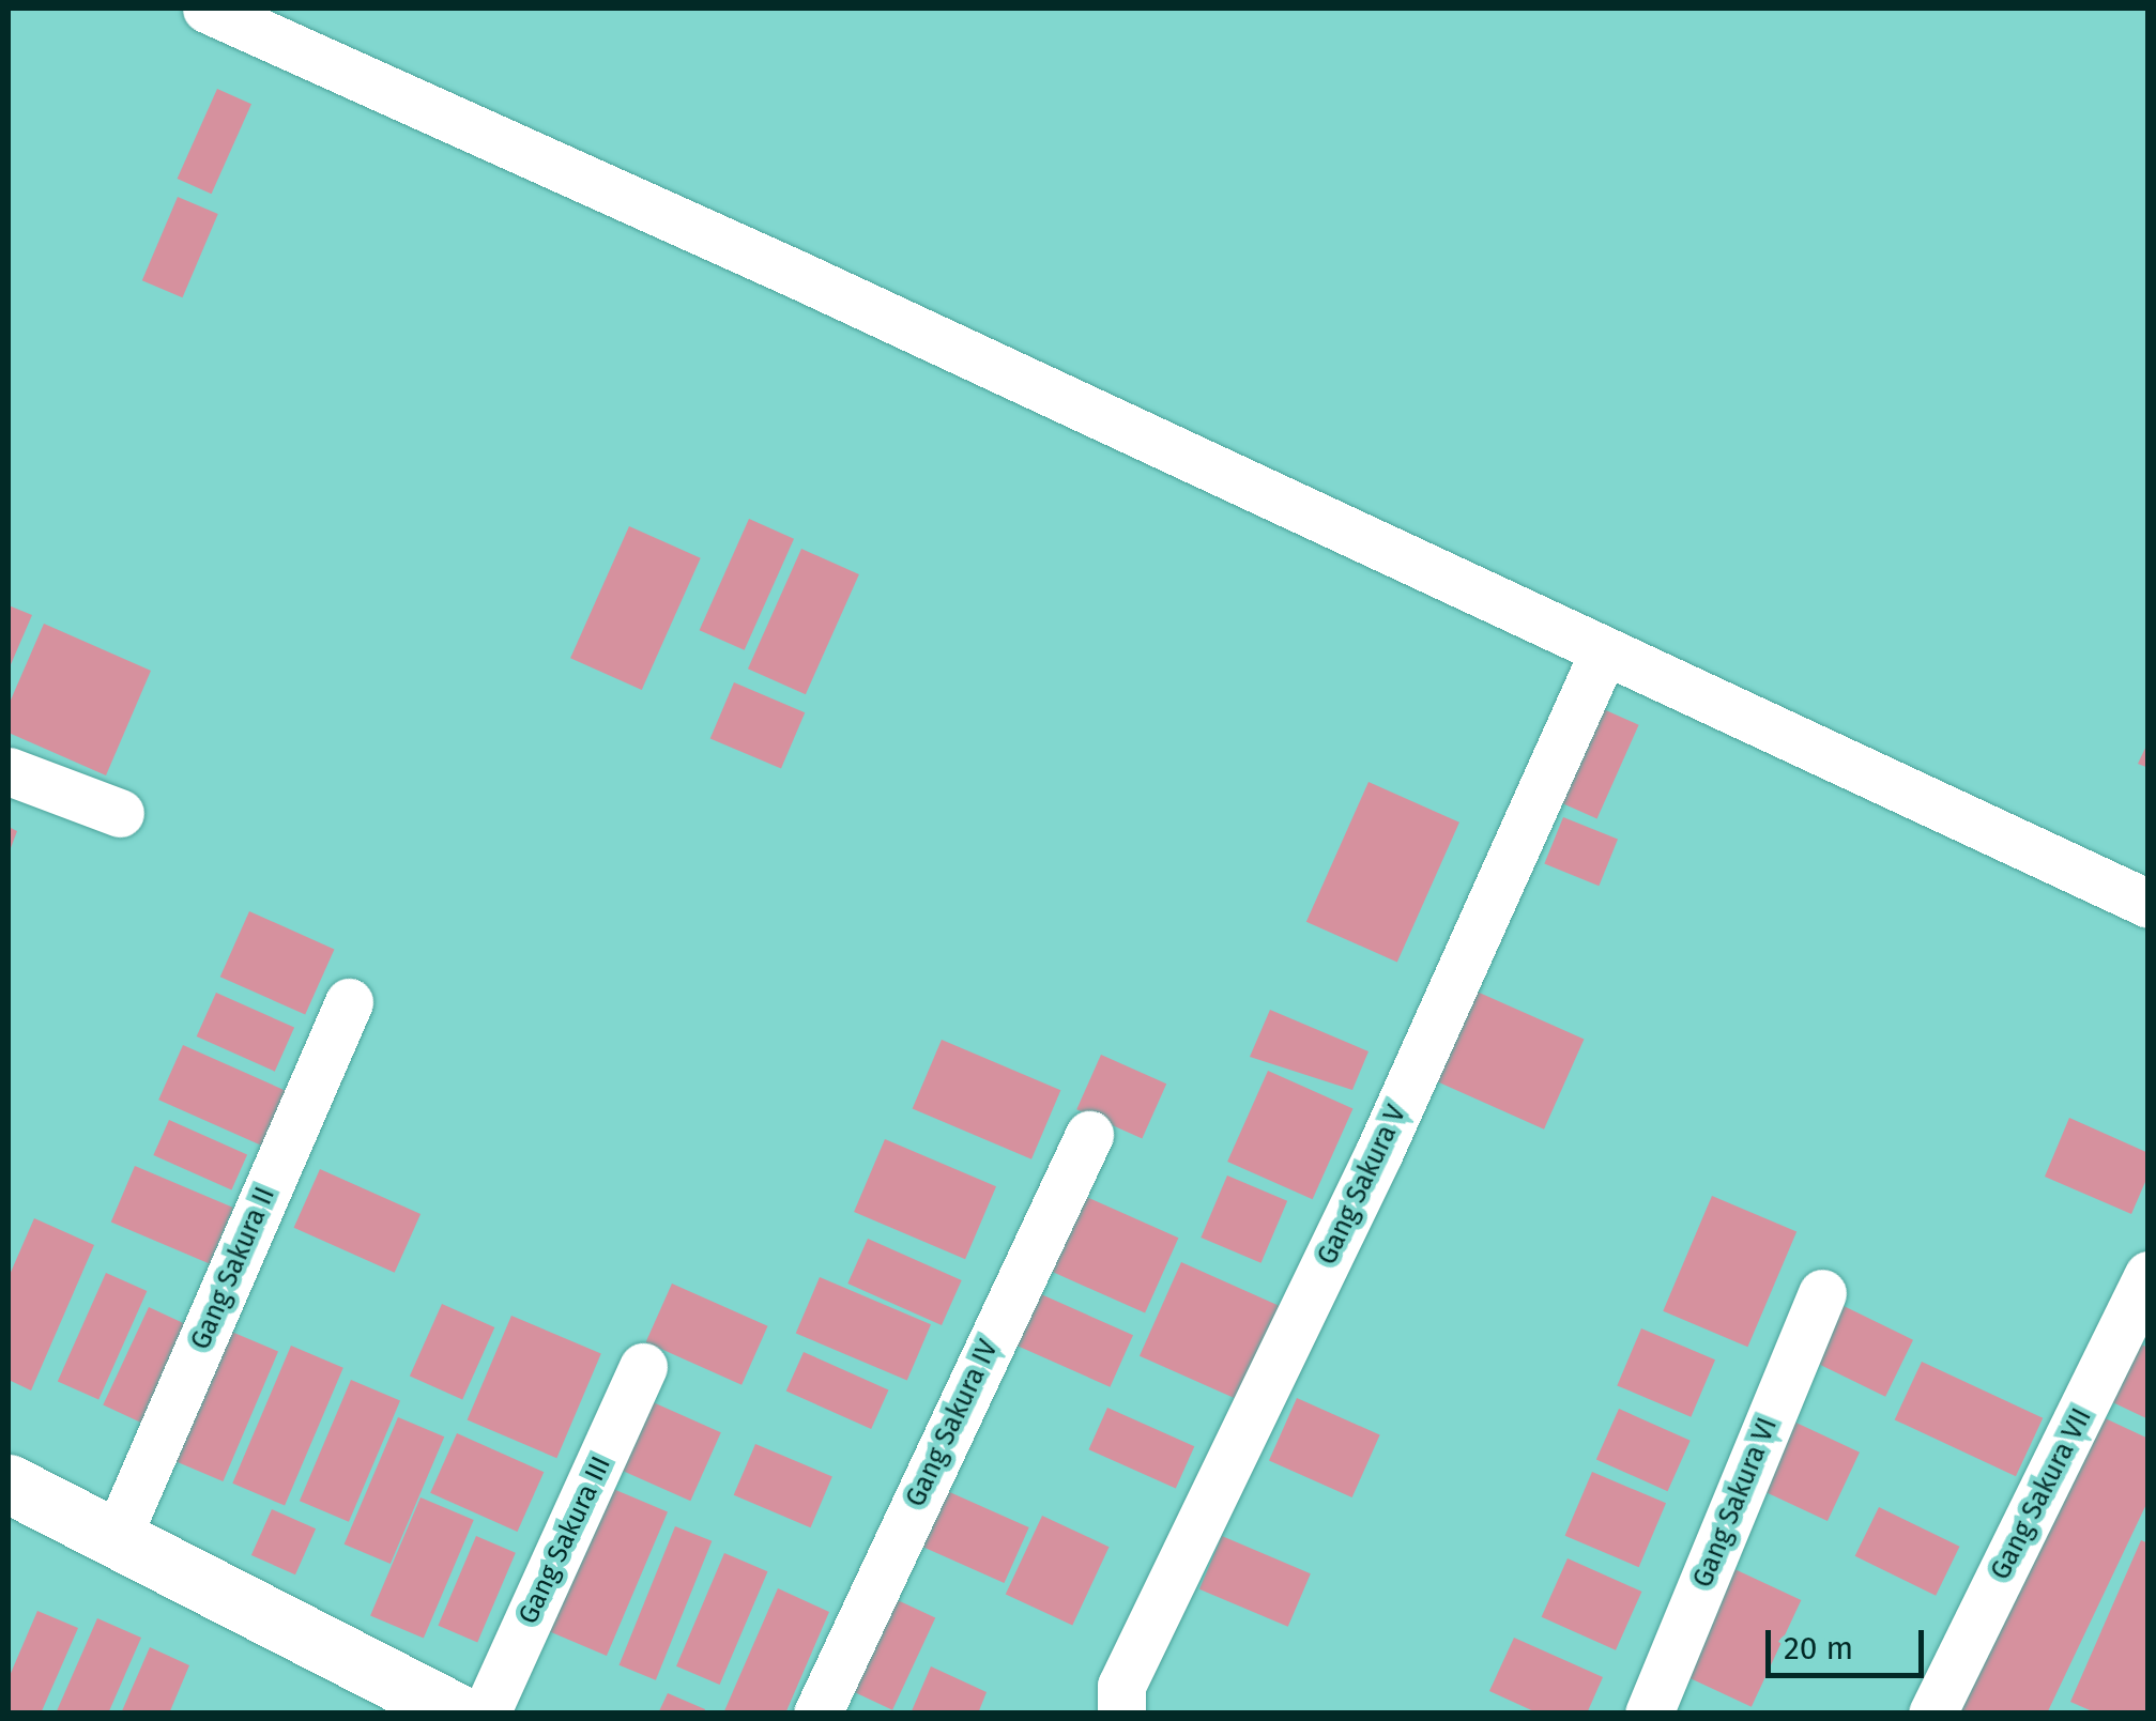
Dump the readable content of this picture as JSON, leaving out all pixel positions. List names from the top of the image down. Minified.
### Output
{"streets":{"street":["Gang Sakura V","Gang Sakura II","Gang Sakura IV","Gang Sakura VII","Gang Sakura VI","Gang Sakura III"]},"scale_bar":"20 m"}
